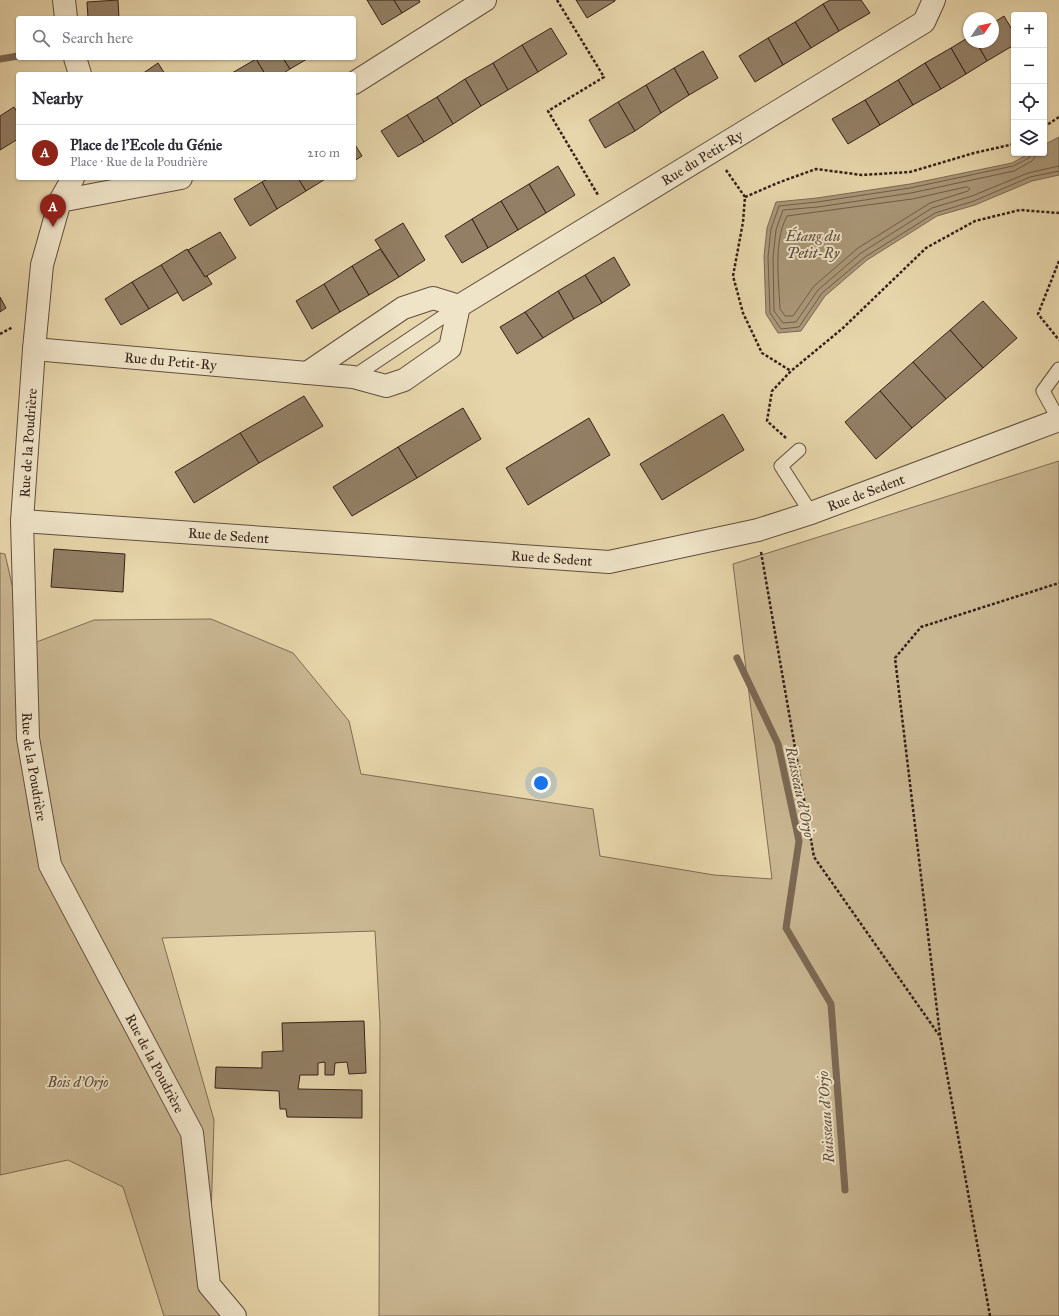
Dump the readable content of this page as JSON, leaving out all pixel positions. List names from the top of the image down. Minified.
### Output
{"streets":{"street":["Rue du Petit-Ry","Rue de la Poudrière","Rue de Sedent"]},"crossings":[["Rue du Petit-Ry","Rue de la Poudrière"],["Rue de la Poudrière","Rue de Sedent"]],"water":["Étang du Petit-Ry","Ruisseau d'Orjo"],"parks":["Bois d'Orjo"],"north":"top right","page":{"map_buttons":["+","−"],"search":"Search here","heading":"Nearby","list":[{"mark":"A","name":"Place de l'Ecole du Génie","note":"Place · Rue de la Poudrière","value":"210 m"}],"pins":"A"}}
